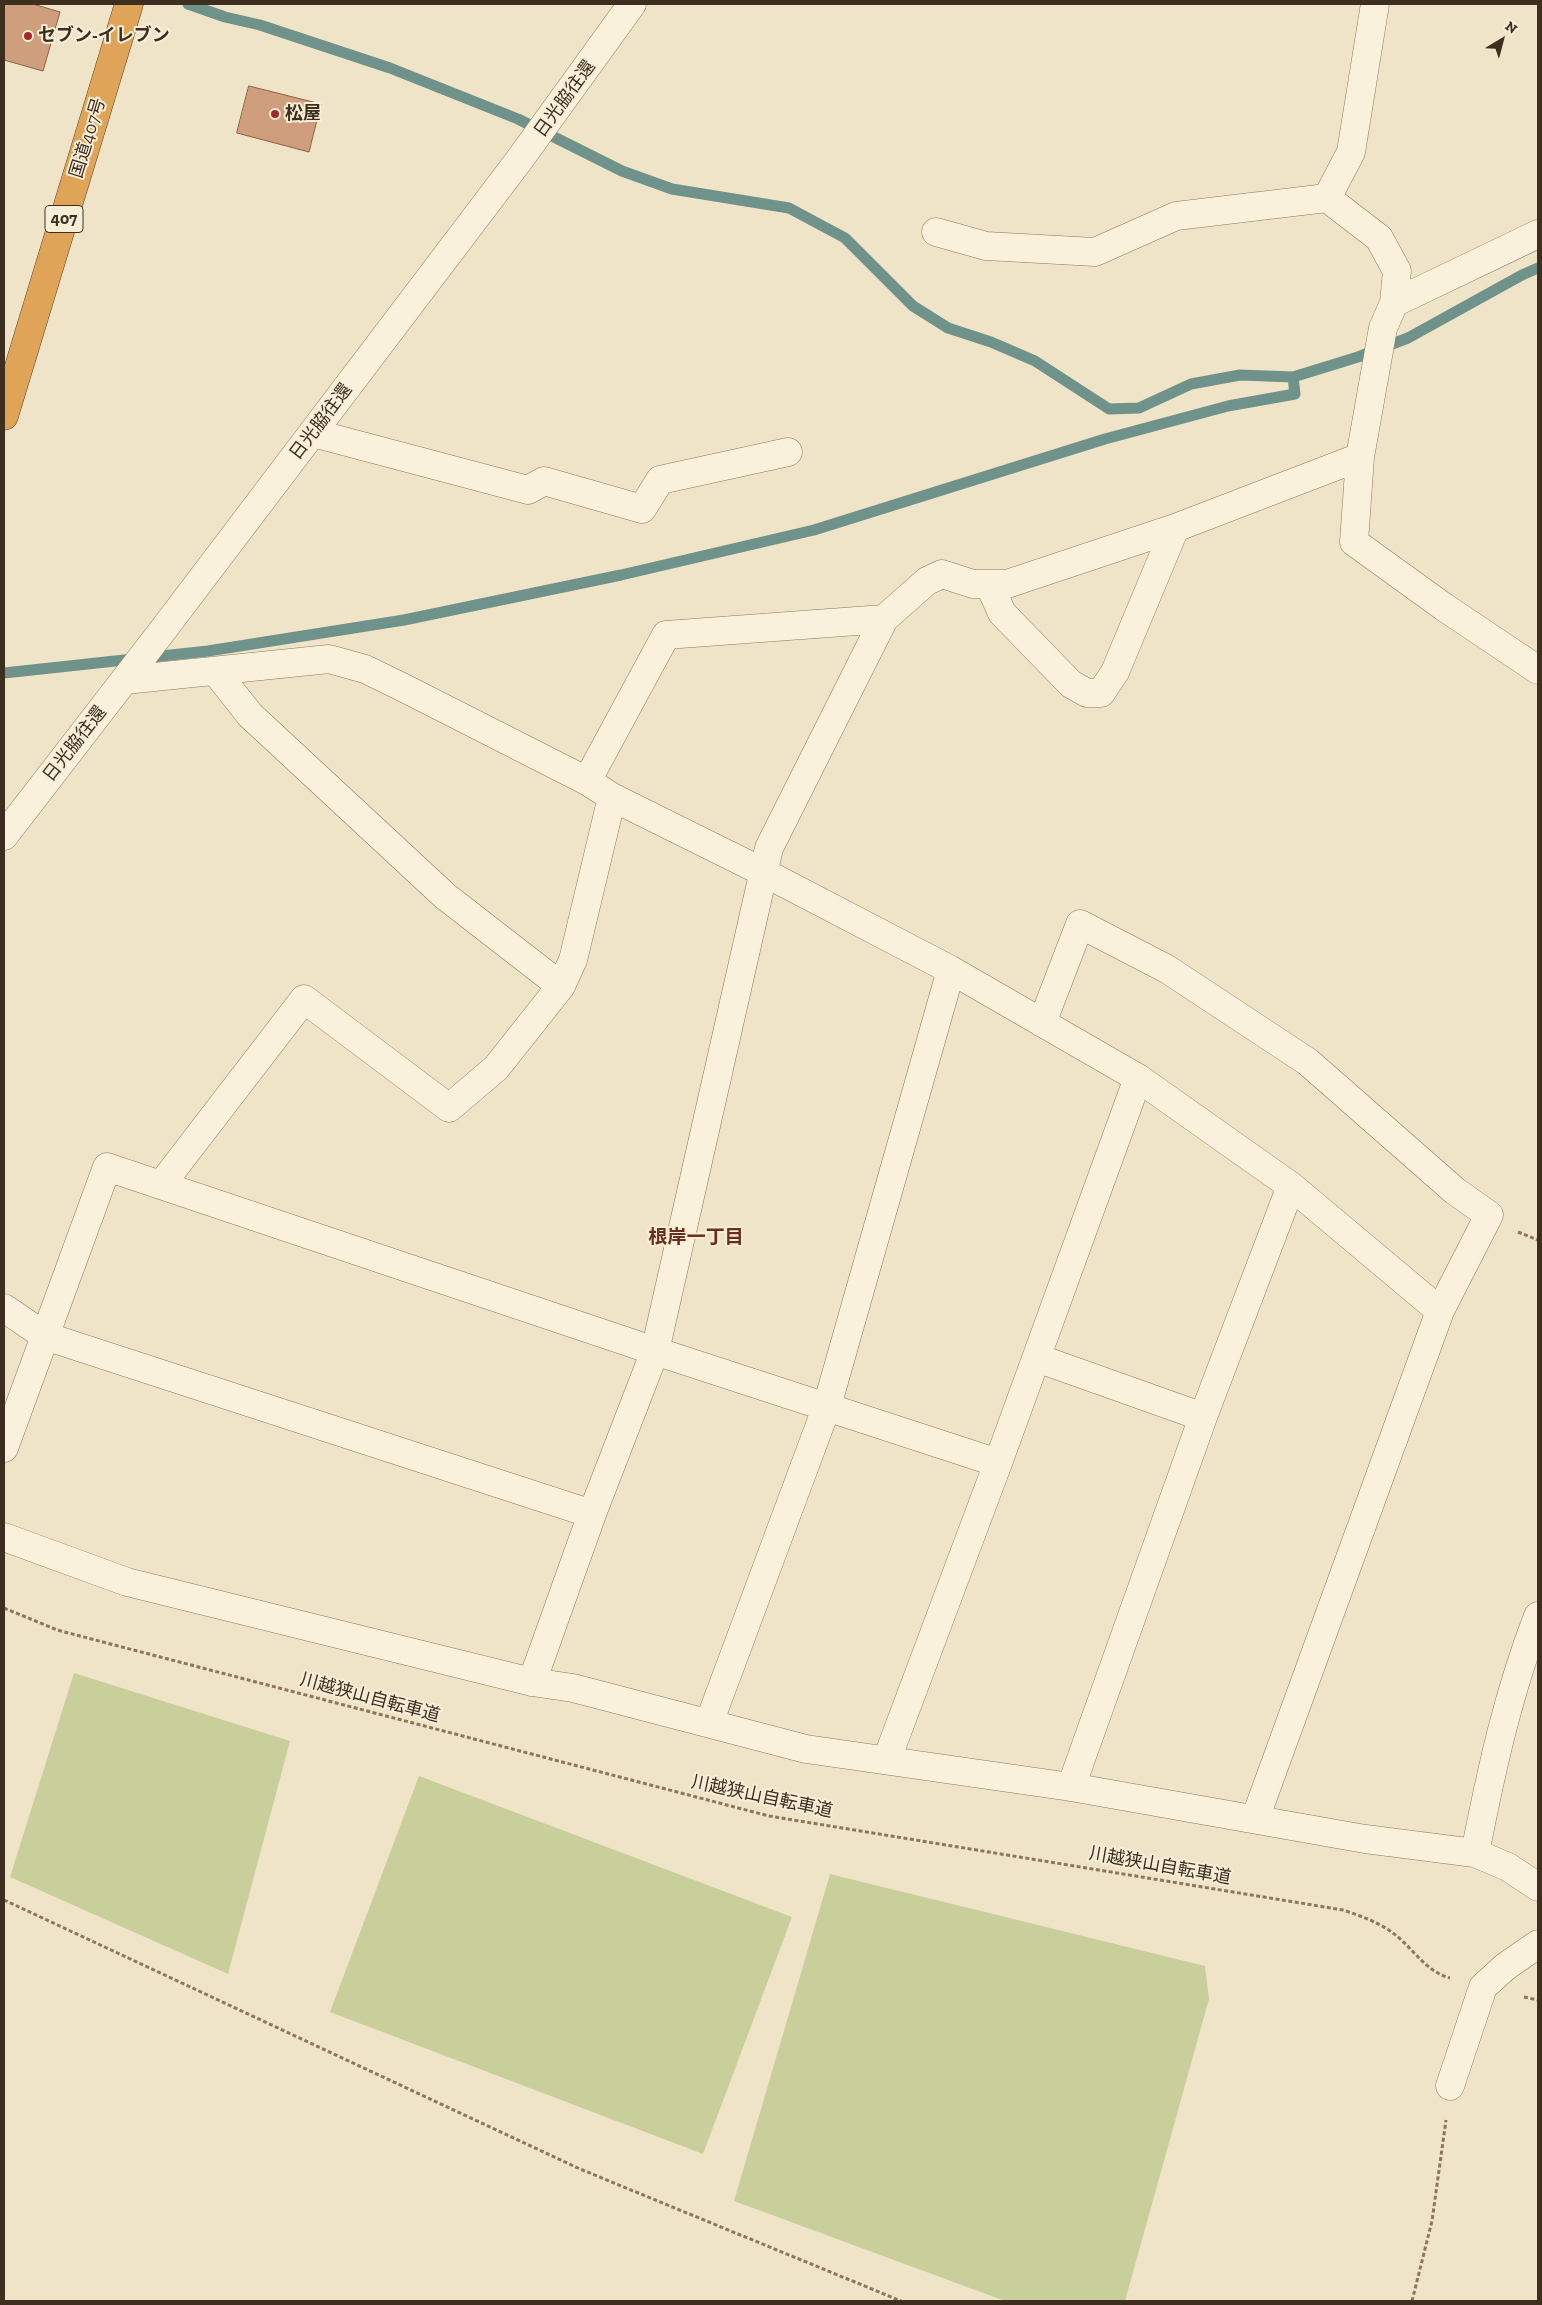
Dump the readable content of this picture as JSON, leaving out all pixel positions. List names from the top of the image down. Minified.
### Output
{"streets":{"highway":["国道407号","407"],"street":["日光脇往還"],"path":["川越狭山自転車道"]},"districts":["根岸一丁目"],"places":["セブン-イレブン","松屋"],"north":"top right"}
